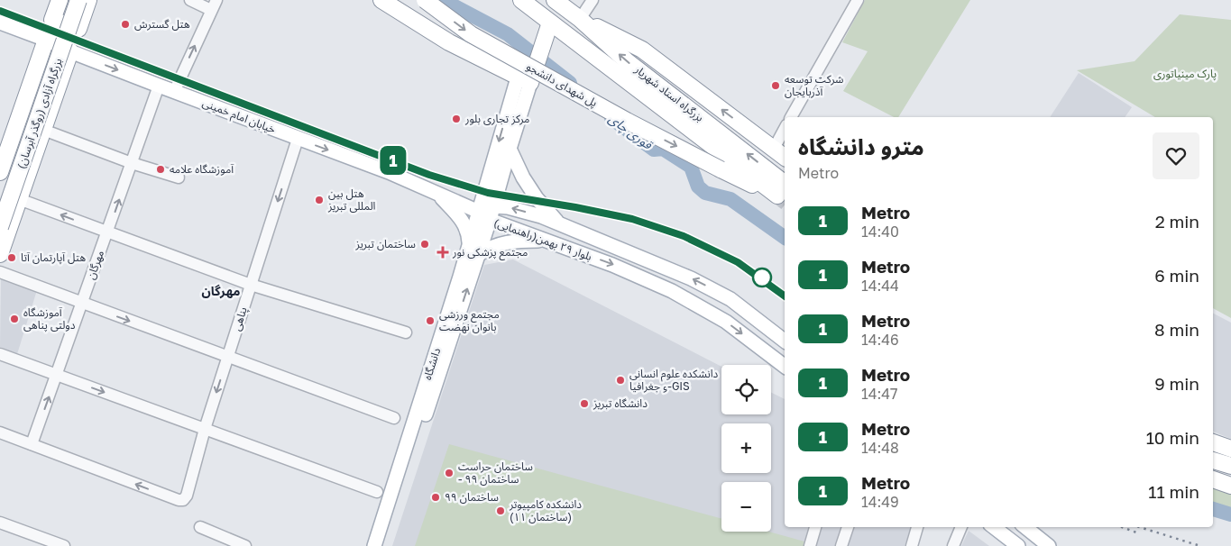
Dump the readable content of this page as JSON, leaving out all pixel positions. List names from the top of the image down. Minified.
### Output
{"streets":{"highway":["پل شهدای دانشجو","بزرگراه استاد شهریار","بزرگراه آزادی (روگذر آبرسان)"],"main road":["خیابان امام خمینی","بلوار ٢٩ بهمن(راهنمایی)","دانشگاه"],"street":["مهرگان","پناهی"]},"crossings":[["پل شهدای دانشجو","بزرگراه استاد شهریار"],["خیابان امام خمینی","بلوار ٢٩ بهمن(راهنمایی)"],["خیابان امام خمینی","مهرگان"],["خیابان امام خمینی","پناهی"],["خیابان امام خمینی","دانشگاه"],["بلوار ٢٩ بهمن(راهنمایی)","دانشگاه"],["مهرگان","پناهی"]],"one_way":["خیابان امام خمینی","مهرگان"],"districts":["مهرگان"],"water":["قوری چای"],"parks":["پارک مینیاتوری"],"places":{"other":["هتل گسترش","شرکت توسعه آذربایجان","مرکز تجاری بلور","آموزشگاه علامه","هتل بین المللی تبریز","ساختمان تبریز","هتل آپارتمان آتا","آموزشگاه دولتی پناهی","مجتمع ورزشی بانوان نهضت","دانشکده علوم انسانی و جغرافیا-GIS","دانشگاه تبریز","ساختمان حراست - ساختمان ۹۹","ساختمان ۹۹","دانشکده کامپیوتر (ساختمان ۱۱)"],"health":["مجتمع پزشکی نور"]},"lines":["metro line 1"],"page":{"on_map":"1","heading":["مترو دانشگاه","Metro"],"list":[{"mark":"1","name":"Metro","note":"14:40","value":"2 min"},{"mark":"1","name":"Metro","note":"14:44","value":"6 min"},{"mark":"1","name":"Metro","note":"14:46","value":"8 min"},{"mark":"1","name":"Metro","note":"14:47","value":"9 min"},{"mark":"1","name":"Metro","note":"14:48","value":"10 min"},{"mark":"1","name":"Metro","note":"14:49","value":"11 min"}],"map_buttons":["+","−"]}}
